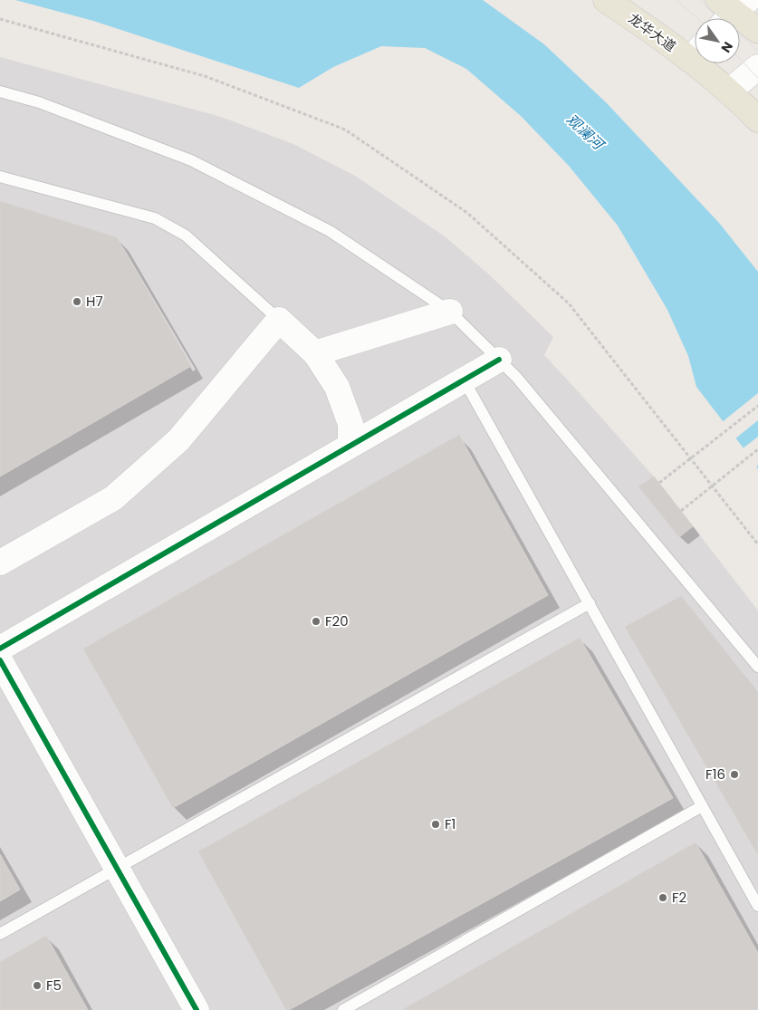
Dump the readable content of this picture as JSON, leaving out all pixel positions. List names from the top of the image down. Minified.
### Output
{"streets":{"main road":["龙华大道"]},"water":["观澜河"],"places":["H7","F20","F16","F1","F2","F5"],"north":"bottom right"}
